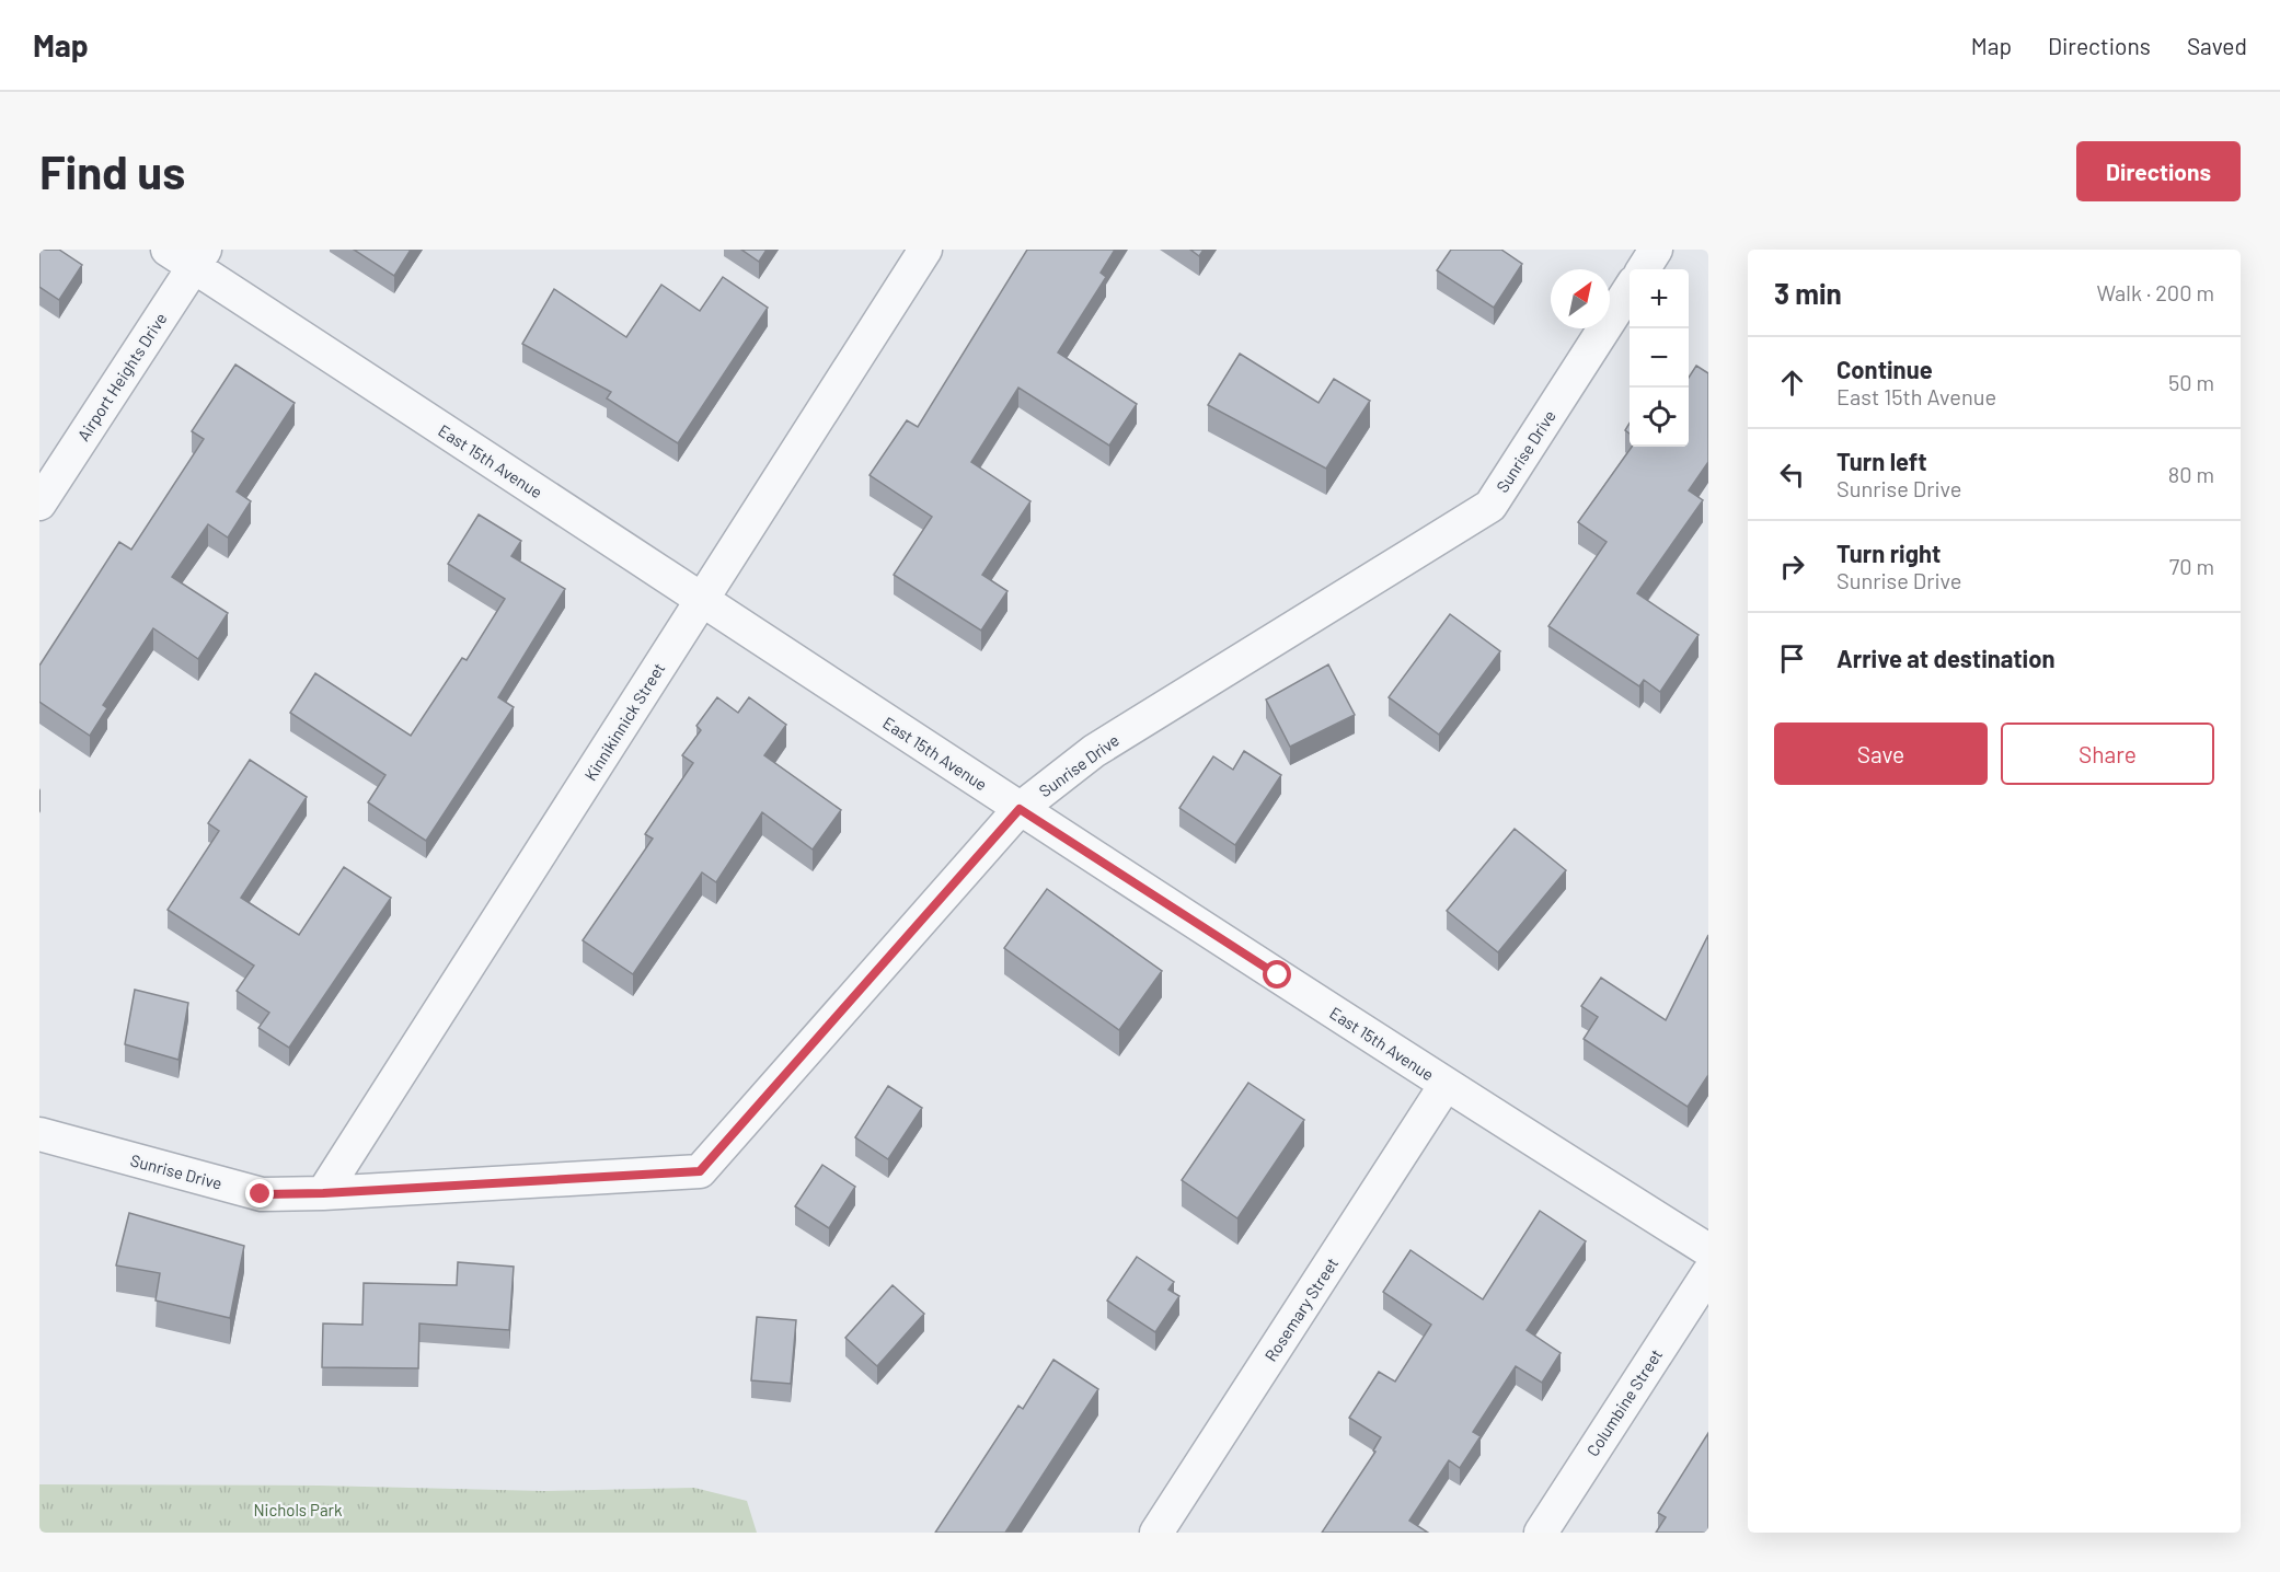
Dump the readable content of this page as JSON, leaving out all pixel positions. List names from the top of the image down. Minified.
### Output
{"streets":{"street":["Airport Heights Drive","Sunrise Drive","East 15th Avenue","Kinnikinnick Street","Rosemary Street","Columbine Street"]},"crossings":[["Airport Heights Drive","East 15th Avenue"],["Sunrise Drive","East 15th Avenue"],["Sunrise Drive","Kinnikinnick Street"],["East 15th Avenue","Kinnikinnick Street"],["East 15th Avenue","Rosemary Street"]],"parks":["Nichols Park"],"north":"top right","page":{"header":"Map","nav":["Map","Directions","Saved"],"buttons":["Directions",["Save","Share"]],"title":"Find us","heading":["3 min","Walk · 200 m"],"map_buttons":["+","−"],"list":[["Continue","East 15th Avenue","50 m"],["Turn left","Sunrise Drive","80 m"],["Turn right","Sunrise Drive","70 m"],"Arrive at destination"]}}
